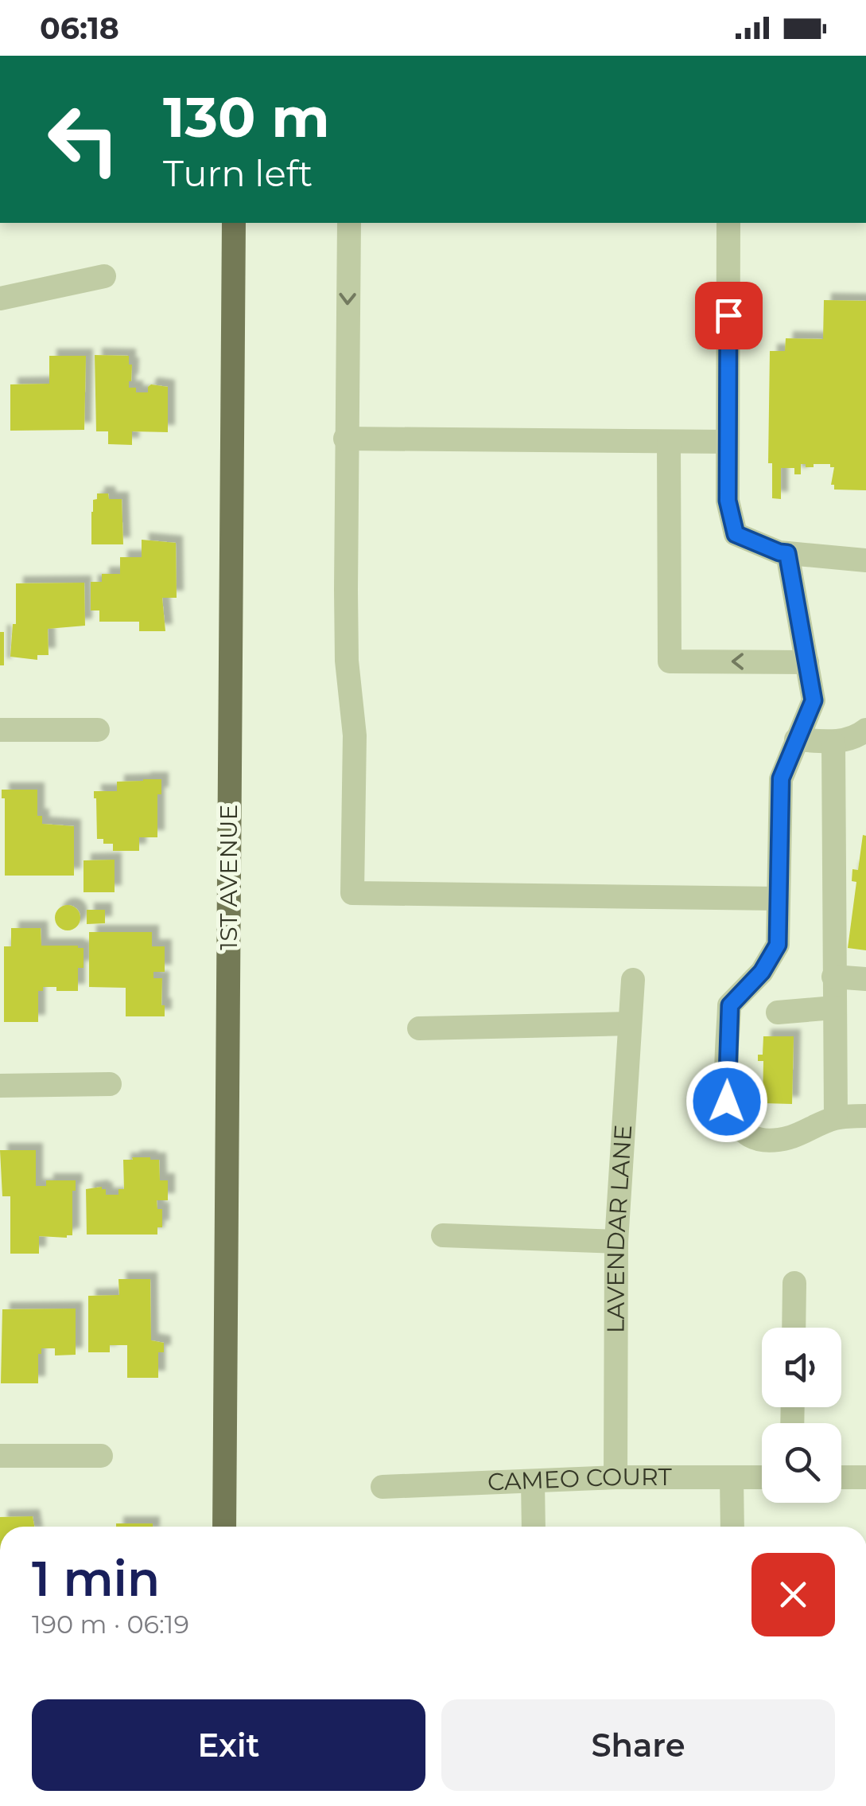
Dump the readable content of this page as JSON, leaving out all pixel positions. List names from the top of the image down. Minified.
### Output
{"streets":{"main road":["1ST AVENUE"],"street":["LAVENDAR LANE","CAMEO COURT"]},"crossings":[["LAVENDAR LANE","CAMEO COURT"]],"page":{"status":"06:18","turn":["130 m","Turn left"],"heading":["1 min","190 m · 06:19"],"buttons":["Exit","Share"]}}
